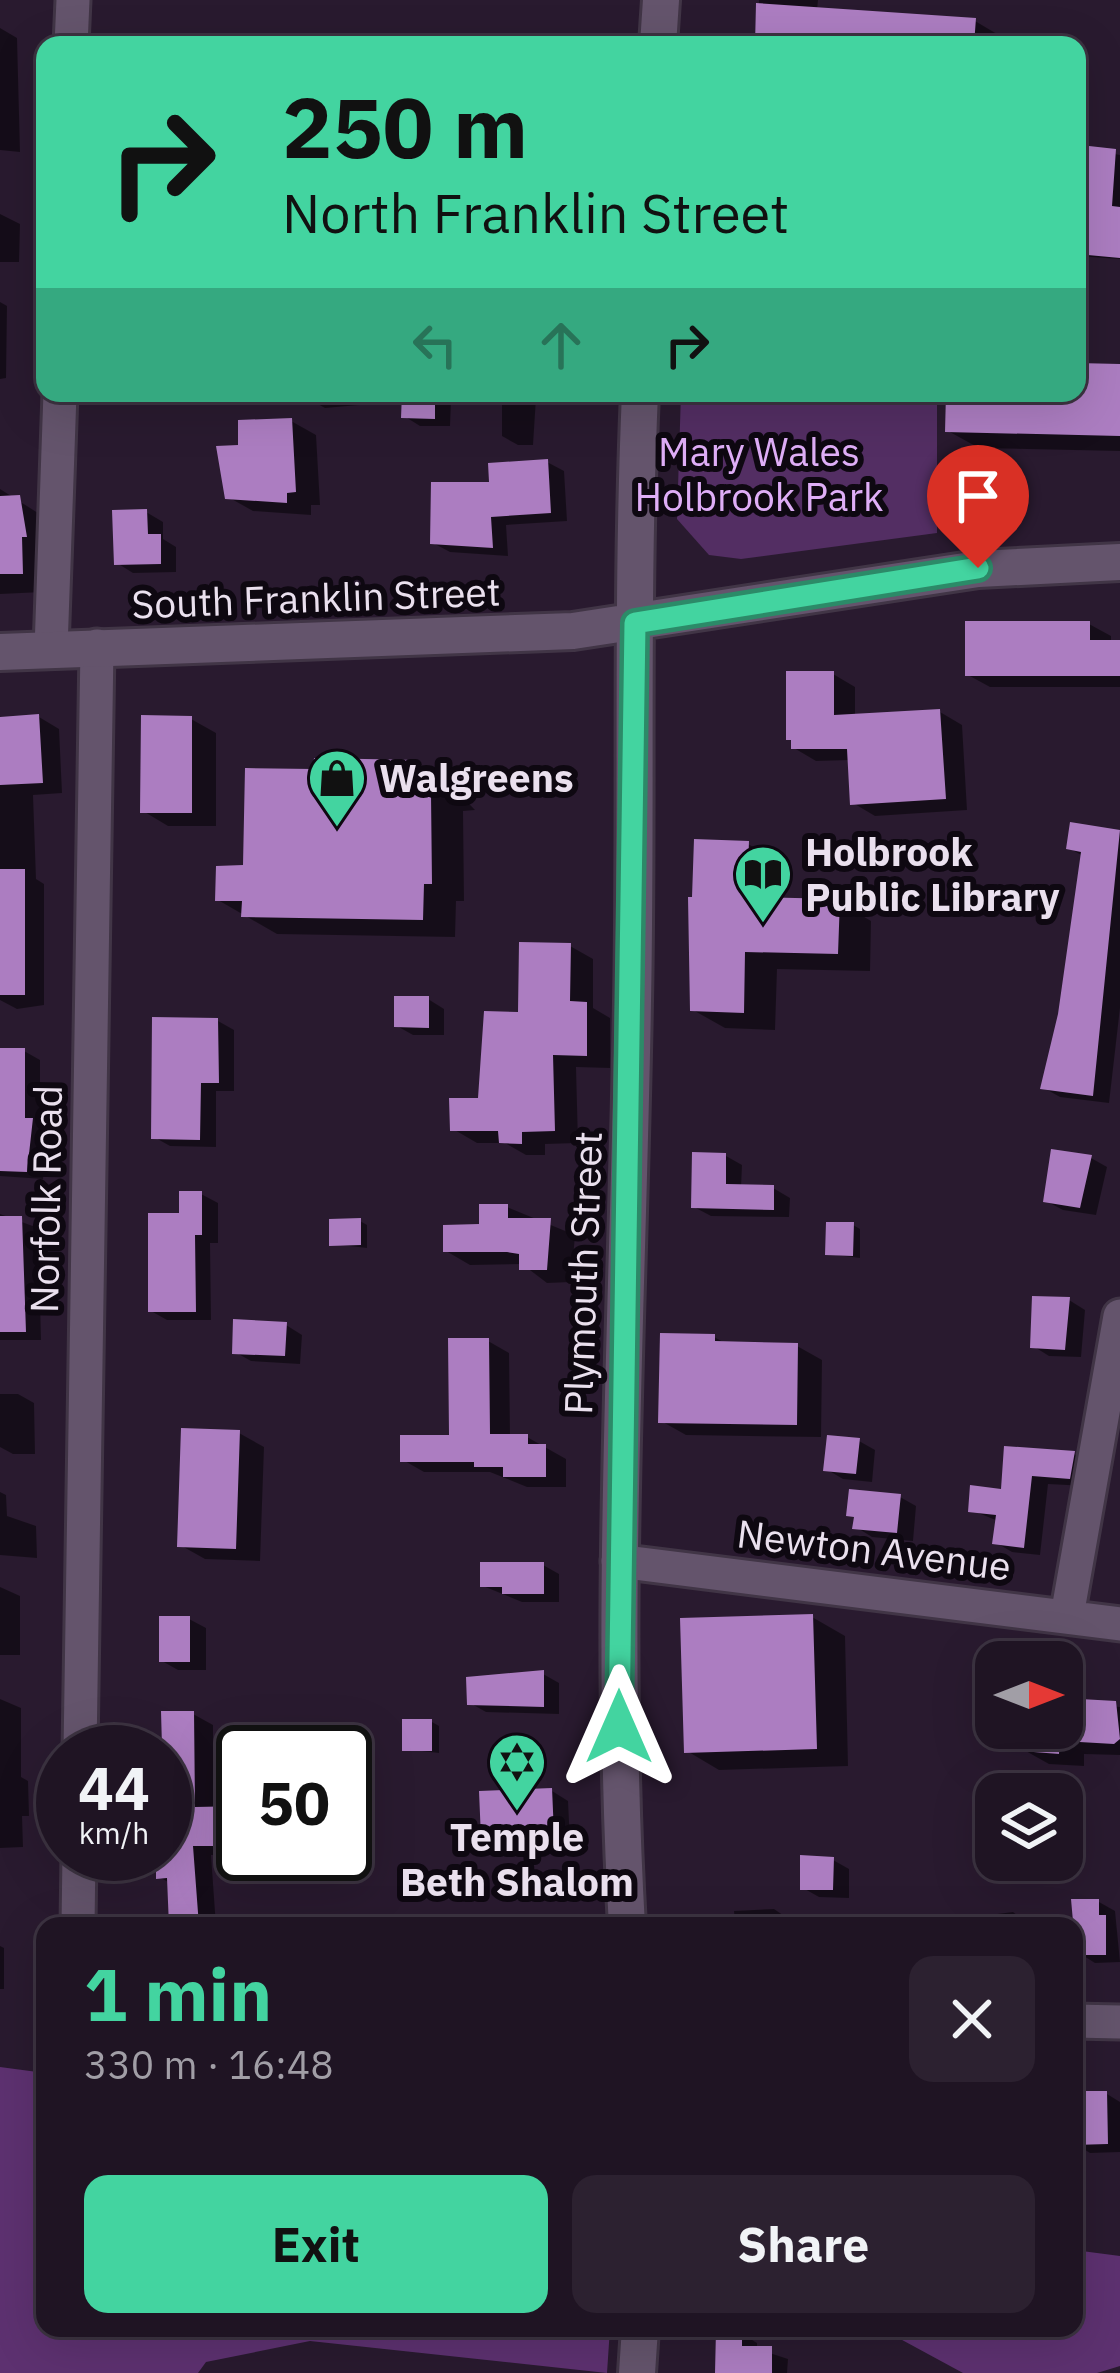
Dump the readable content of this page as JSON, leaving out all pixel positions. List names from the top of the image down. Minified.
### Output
{"streets":{"main road":["South Franklin Street","Plymouth Street"],"street":["Norfolk Road","Newton Avenue"]},"crossings":[["South Franklin Street","Norfolk Road"],["South Franklin Street","Plymouth Street"],["Plymouth Street","Newton Avenue"]],"parks":["Mary Wales Holbrook Park"],"places":{"shop":["Walgreens"],"library":["Holbrook Public Library"],"synagogue":["Temple Beth Shalom"]},"north":"right","page":{"turn":["250 m","North Franklin Street"],"speed":"44 km/h","limit":"50","heading":["1 min","330 m · 16:48"],"buttons":["Exit","Share"]}}
